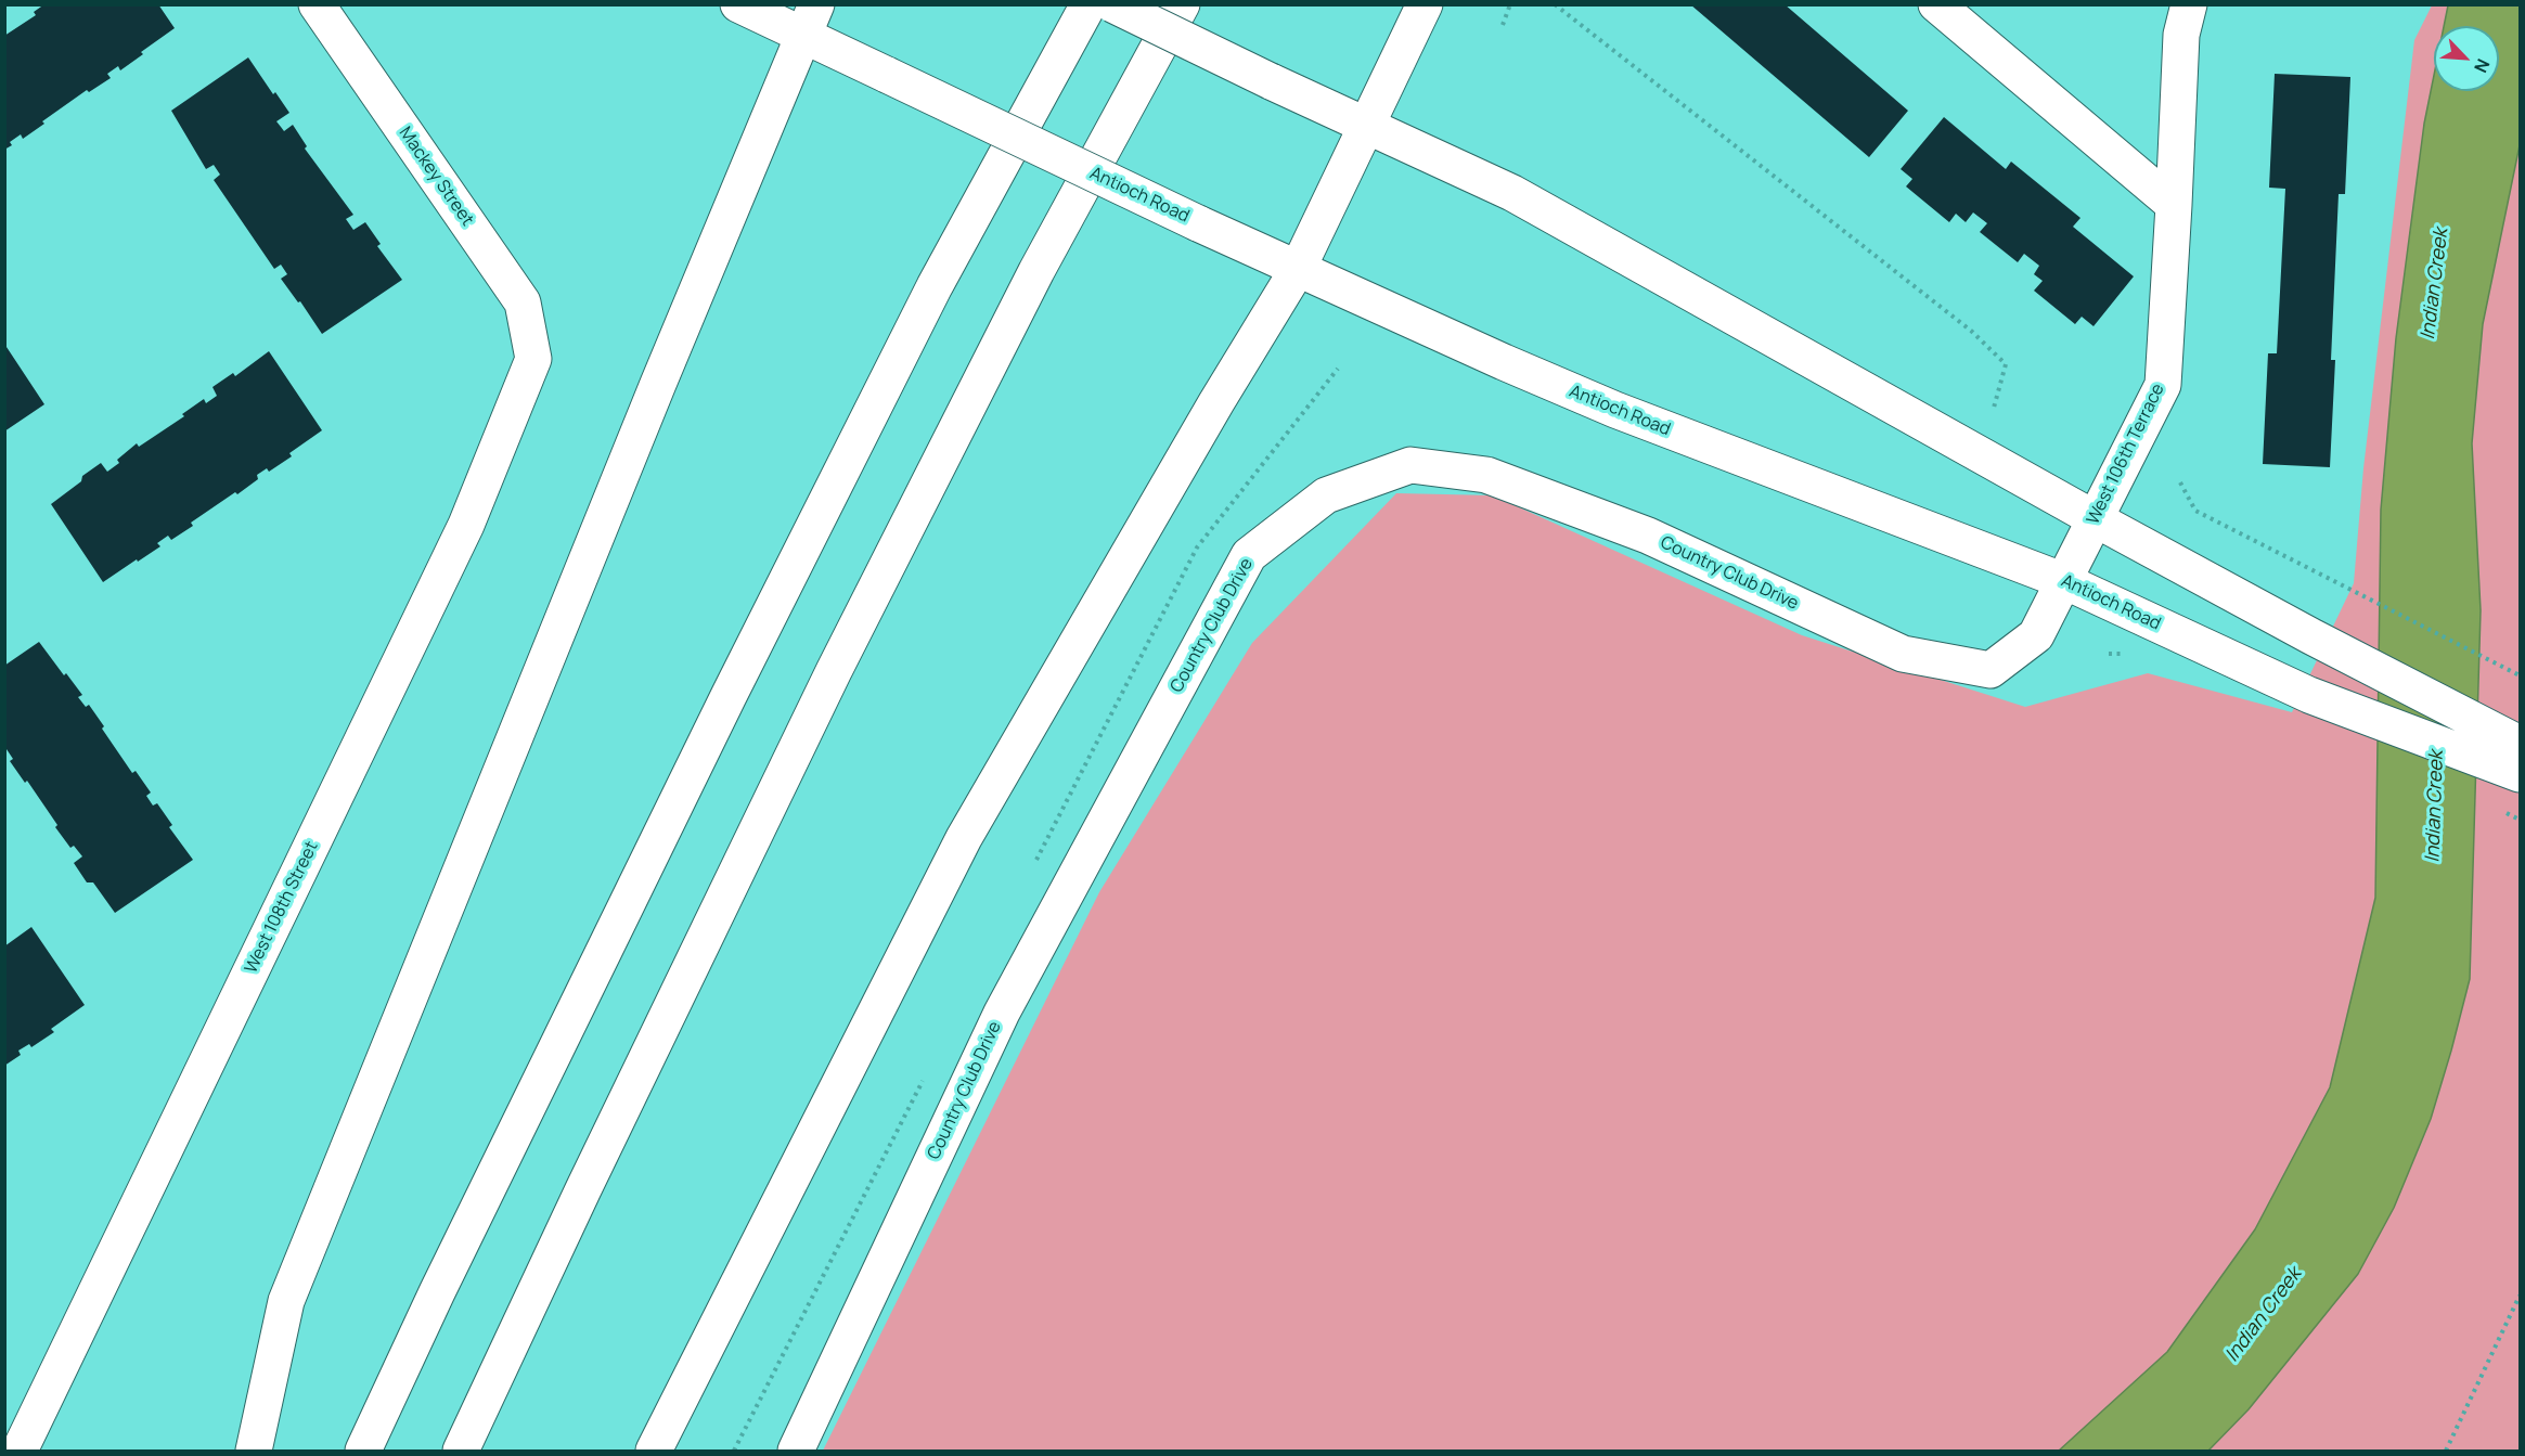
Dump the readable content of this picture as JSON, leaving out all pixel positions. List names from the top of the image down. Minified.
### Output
{"streets":{"main road":["Mackey Street","Antioch Road","West 106th Terrace","Country Club Drive","West 108th Street"]},"crossings":[["Mackey Street","West 108th Street"],["Antioch Road","West 106th Terrace"],["Antioch Road","Country Club Drive"],["West 106th Terrace","Country Club Drive"]],"water":["Indian Creek"],"north":"bottom right"}
